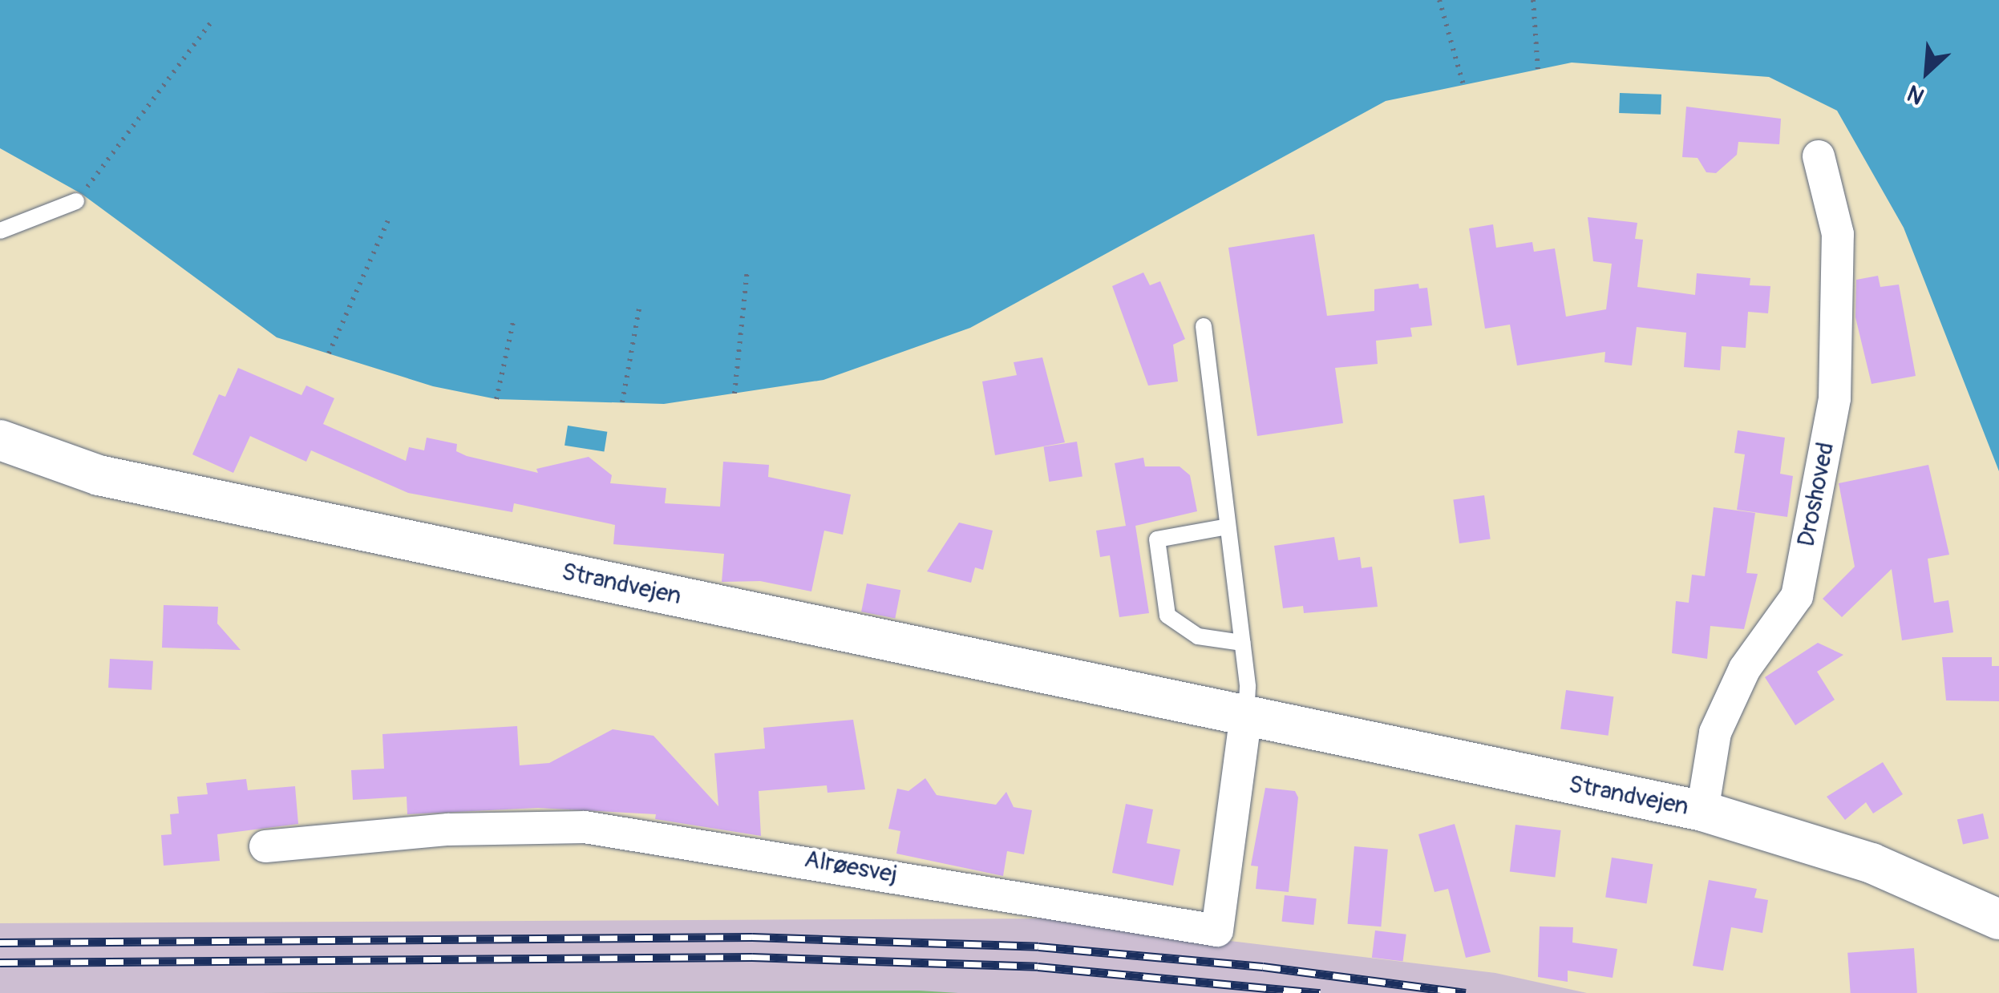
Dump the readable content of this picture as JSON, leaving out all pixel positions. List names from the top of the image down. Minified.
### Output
{"streets":{"street":["Droshoved","Strandvejen","Alrøesvej"]},"crossings":[["Droshoved","Strandvejen"],["Strandvejen","Alrøesvej"]],"north":"bottom left"}
